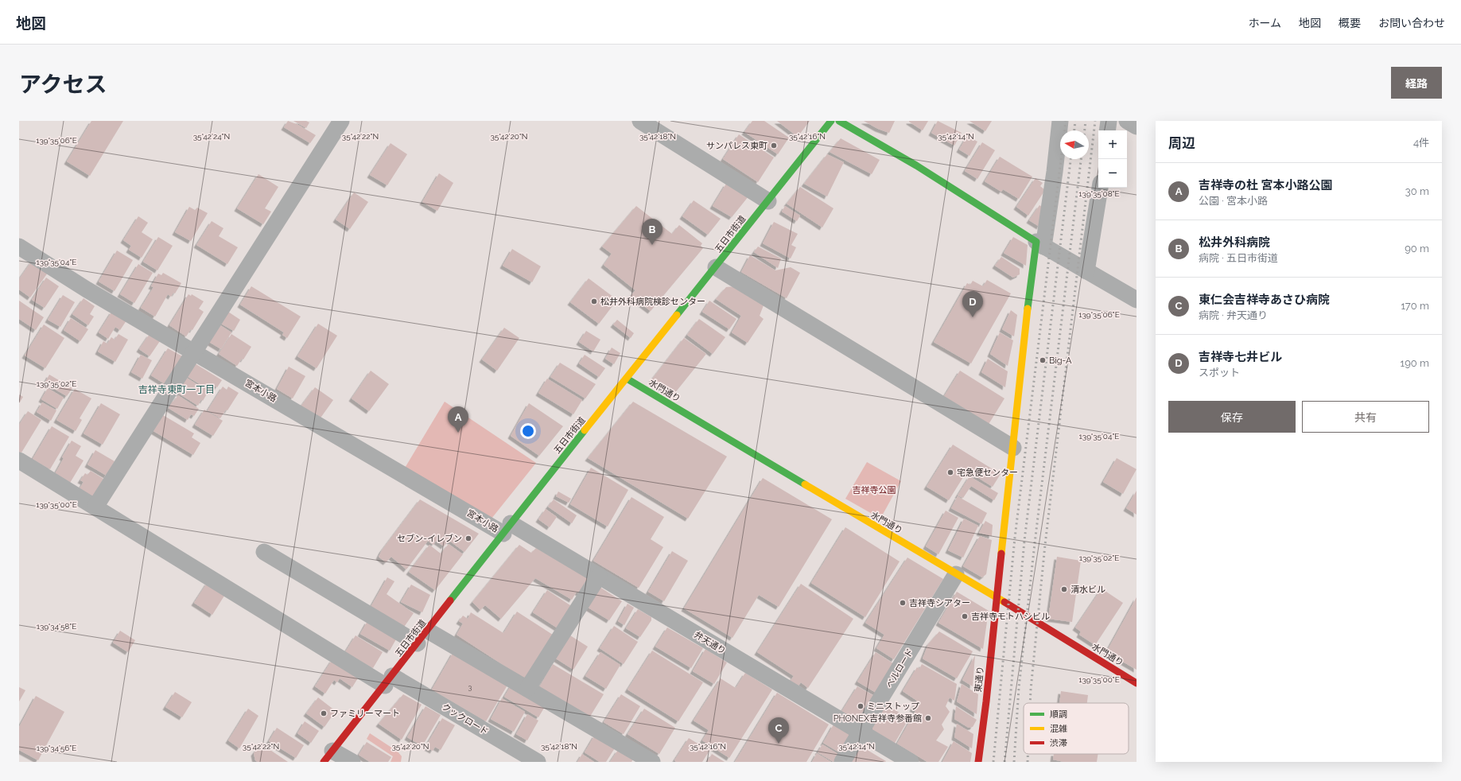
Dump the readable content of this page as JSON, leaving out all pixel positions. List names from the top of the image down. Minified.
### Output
{"streets":{"street":["五日市街道","宮本小路","水門通り","弁天通り","ベルロード","東通り","クックロード"]},"crossings":[["五日市街道","宮本小路"],["五日市街道","水門通り"],["五日市街道","弁天通り"],["五日市街道","クックロード"],["宮本小路","弁天通り"],["水門通り","ベルロード"],["水門通り","東通り"],["弁天通り","ベルロード"]],"districts":["吉祥寺東町一丁目"],"parks":["吉祥寺公園"],"places":["サンパレス東町","松井外科病院検診センター","Big-A","宅急便センター","セブン-イレブン","清水ビル","吉祥寺シアター","吉祥寺モトハシビル","ミニストップ","ファミリーマート","PHONEX吉祥寺参番館"],"house_numbers":["3"],"legend":["順調","混雑","渋滞"],"north":"left","page":{"header":"地図","nav":["ホーム","地図","概要","お問い合わせ"],"title":"アクセス","buttons":["経路",["保存","共有"]],"heading":["周辺","4件"],"map_buttons":["+","−"],"list":[{"mark":"A","name":"吉祥寺の杜 宮本小路公園","note":"公園 · 宮本小路","value":"30 m"},{"mark":"B","name":"松井外科病院","note":"病院 · 五日市街道","value":"90 m"},{"mark":"C","name":"東仁会吉祥寺あさひ病院","note":"病院 · 弁天通り","value":"170 m"},{"mark":"D","name":"吉祥寺七井ビル","note":"スポット","value":"190 m"}],"pins":["B","D","A","C"]},"coordinates":["35°42'24\"N","35°42'22\"N","35°42'20\"N","35°42'18\"N","35°42'16\"N","35°42'14\"N","139°35'06\"E","139°35'08\"E","139°35'04\"E","139°35'02\"E","139°35'00\"E","139°34'58\"E","139°34'56\"E"]}
